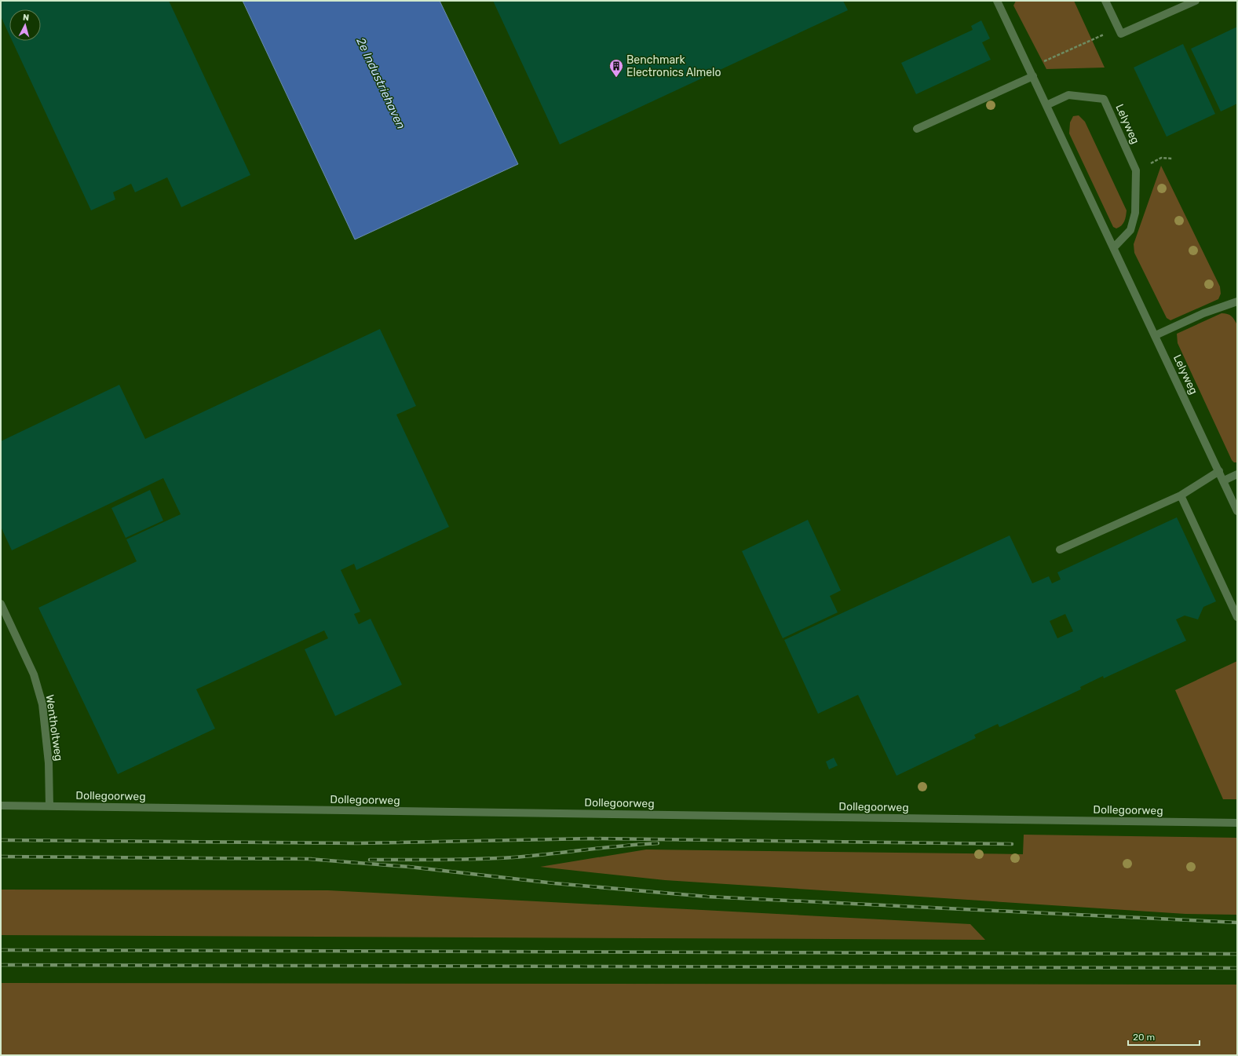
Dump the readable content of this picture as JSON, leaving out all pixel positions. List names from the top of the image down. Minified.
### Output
{"streets":{"street":["Lelyweg","Wentholtweg","Dollegoorweg"]},"crossings":[["Wentholtweg","Dollegoorweg"]],"water":["2e Industriehaven"],"places":{"building":["Benchmark Electronics Almelo"]},"scale_bar":"20 m","north":"top"}
